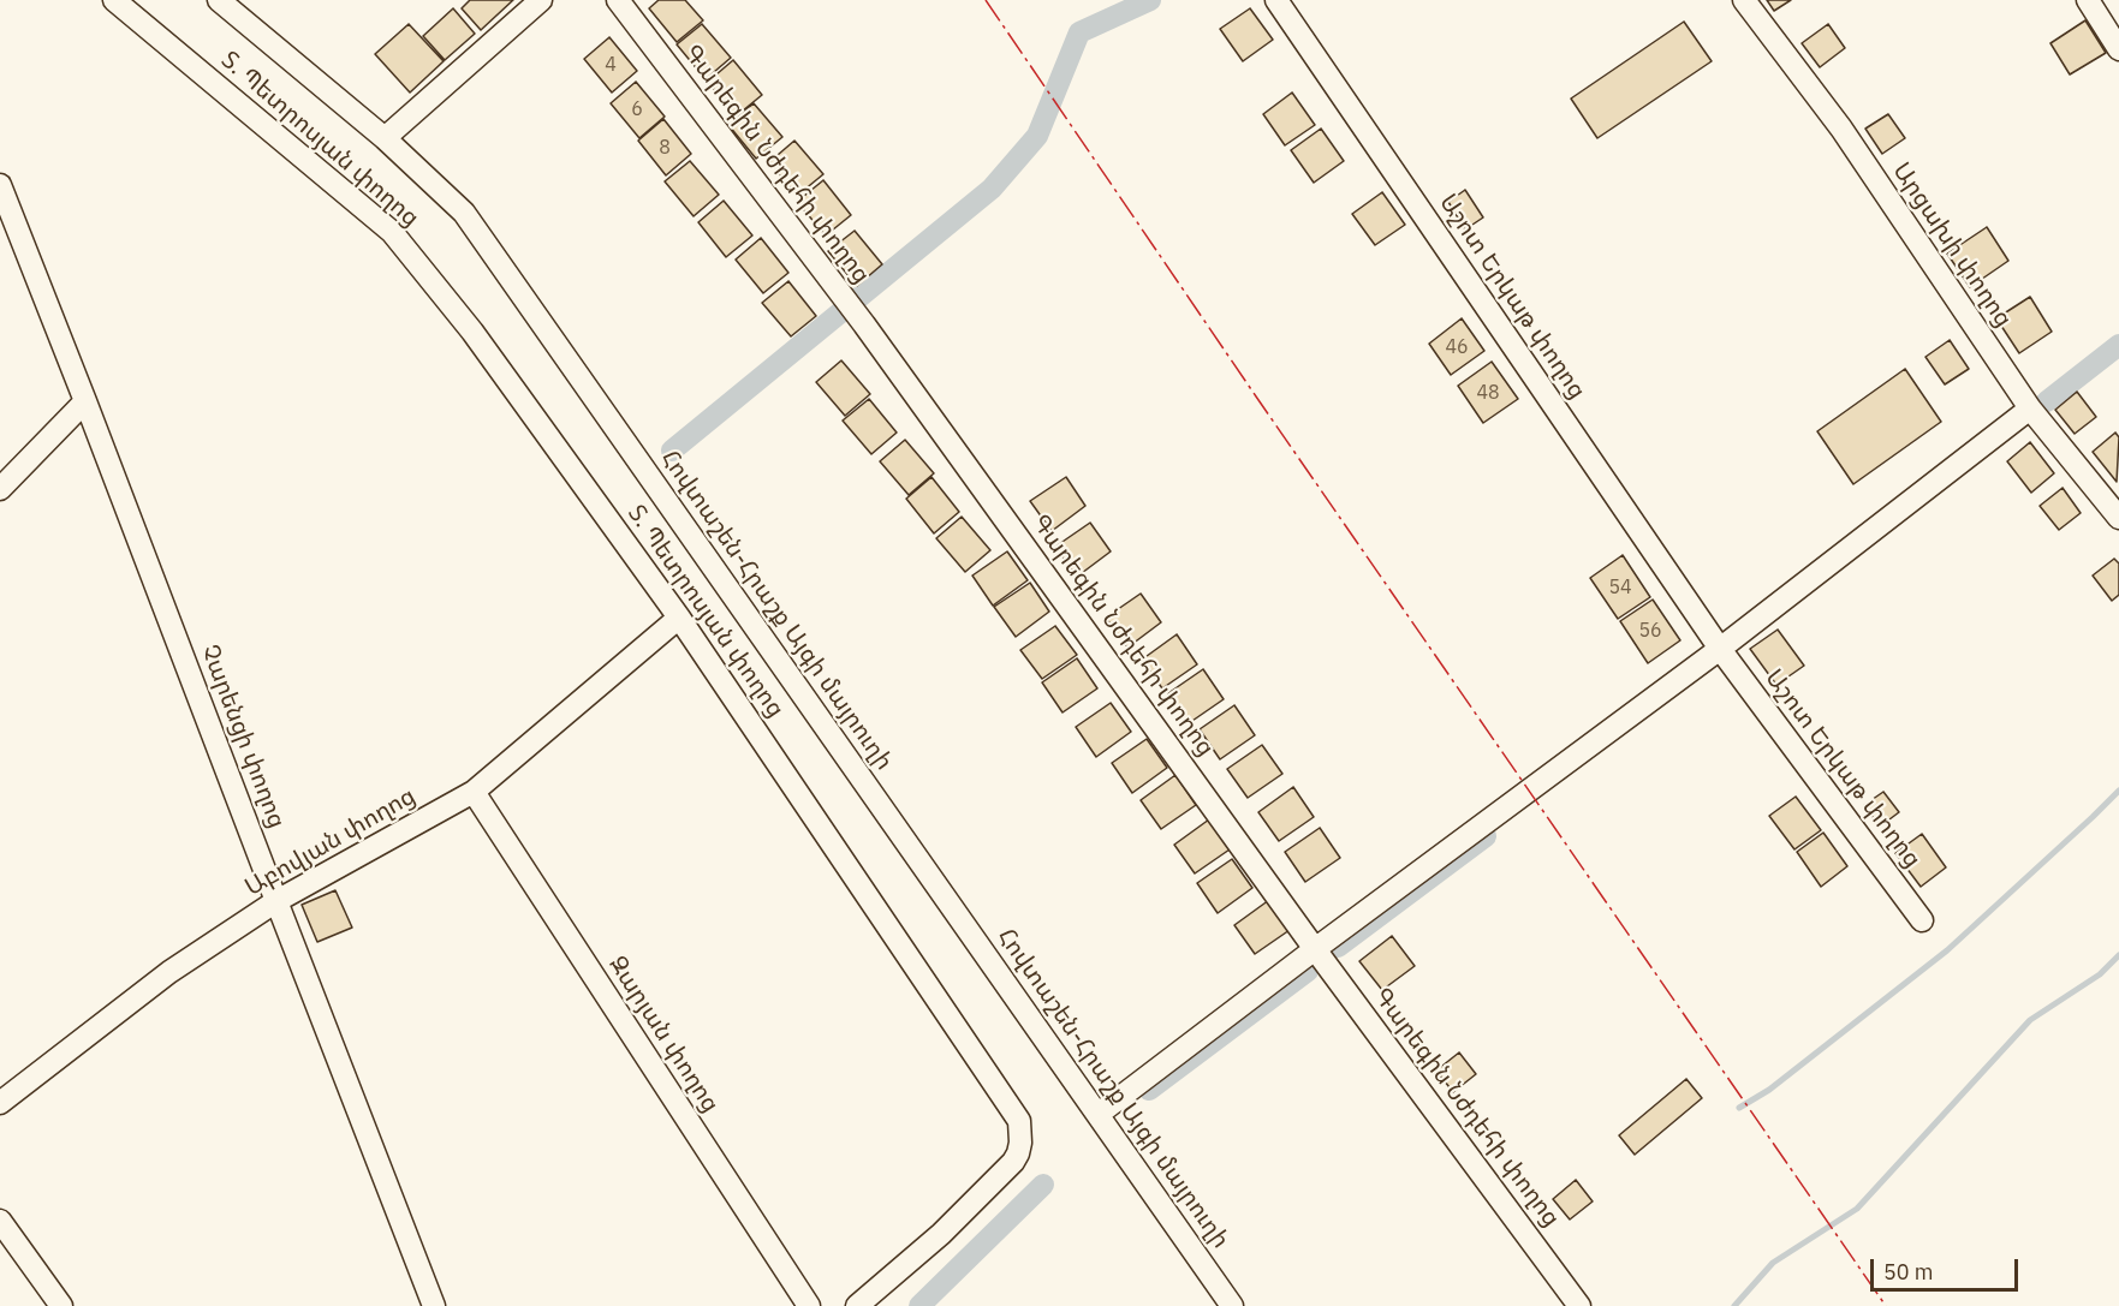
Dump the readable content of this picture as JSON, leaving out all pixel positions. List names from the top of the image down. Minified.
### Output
{"streets":{"street":["Տ. Պետրոսյան փողոց","Գարեգին Նժդեհի փողոց","Արցախի փողոց","Աշոտ Երկաթ փողոց","Հովտաշեն-Հրաշք Այգի մայրուղի","Չարենցի փողոց","Աբովյան փողոց","Զարյան փողոց"]},"crossings":[["Տ. Պետրոսյան փողոց","Աբովյան փողոց"],["Չարենցի փողոց","Աբովյան փողոց"],["Աբովյան փողոց","Զարյան փողոց"]],"house_numbers":["4","6","8","46","48","54","56"],"scale_bar":"50 m"}
